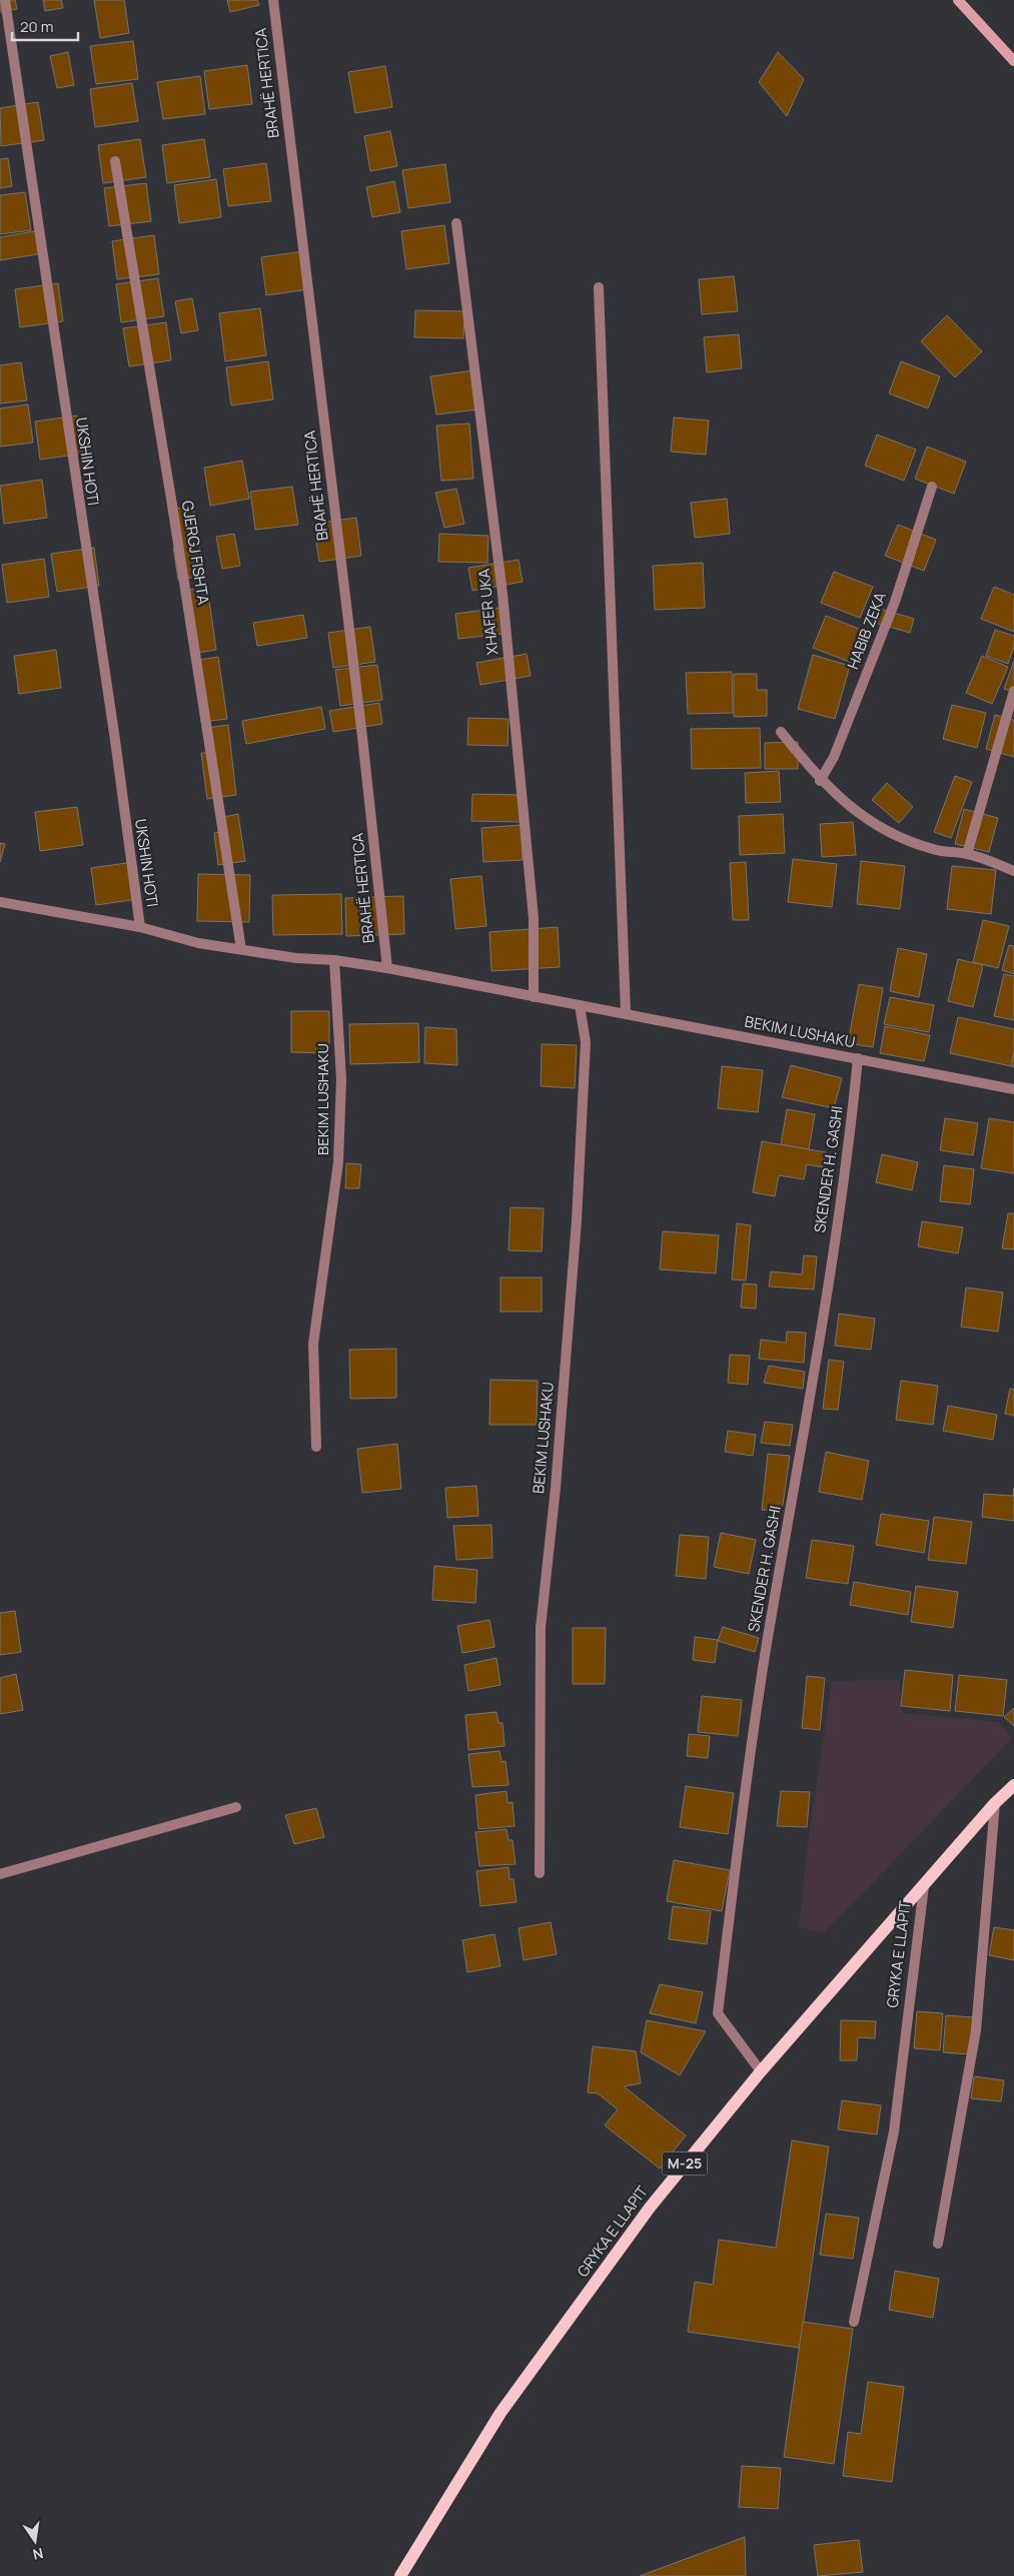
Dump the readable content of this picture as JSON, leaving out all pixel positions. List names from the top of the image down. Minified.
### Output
{"streets":{"main road":["GRYKA E LLAPIT","M-25"],"street":["BRAHË HERTICA","UKSHIN HOTI","GJERGJ FISHTA","XHAFER UKA","HABIB ZEKA","BEKIM LUSHAKU","SKENDER H. GASHI"]},"crossings":[["BRAHË HERTICA","BEKIM LUSHAKU"],["UKSHIN HOTI","BEKIM LUSHAKU"],["GJERGJ FISHTA","BEKIM LUSHAKU"],["XHAFER UKA","BEKIM LUSHAKU"],["BEKIM LUSHAKU","SKENDER H. GASHI"],["SKENDER H. GASHI","GRYKA E LLAPIT"]],"scale_bar":"20 m","north":"bottom"}
